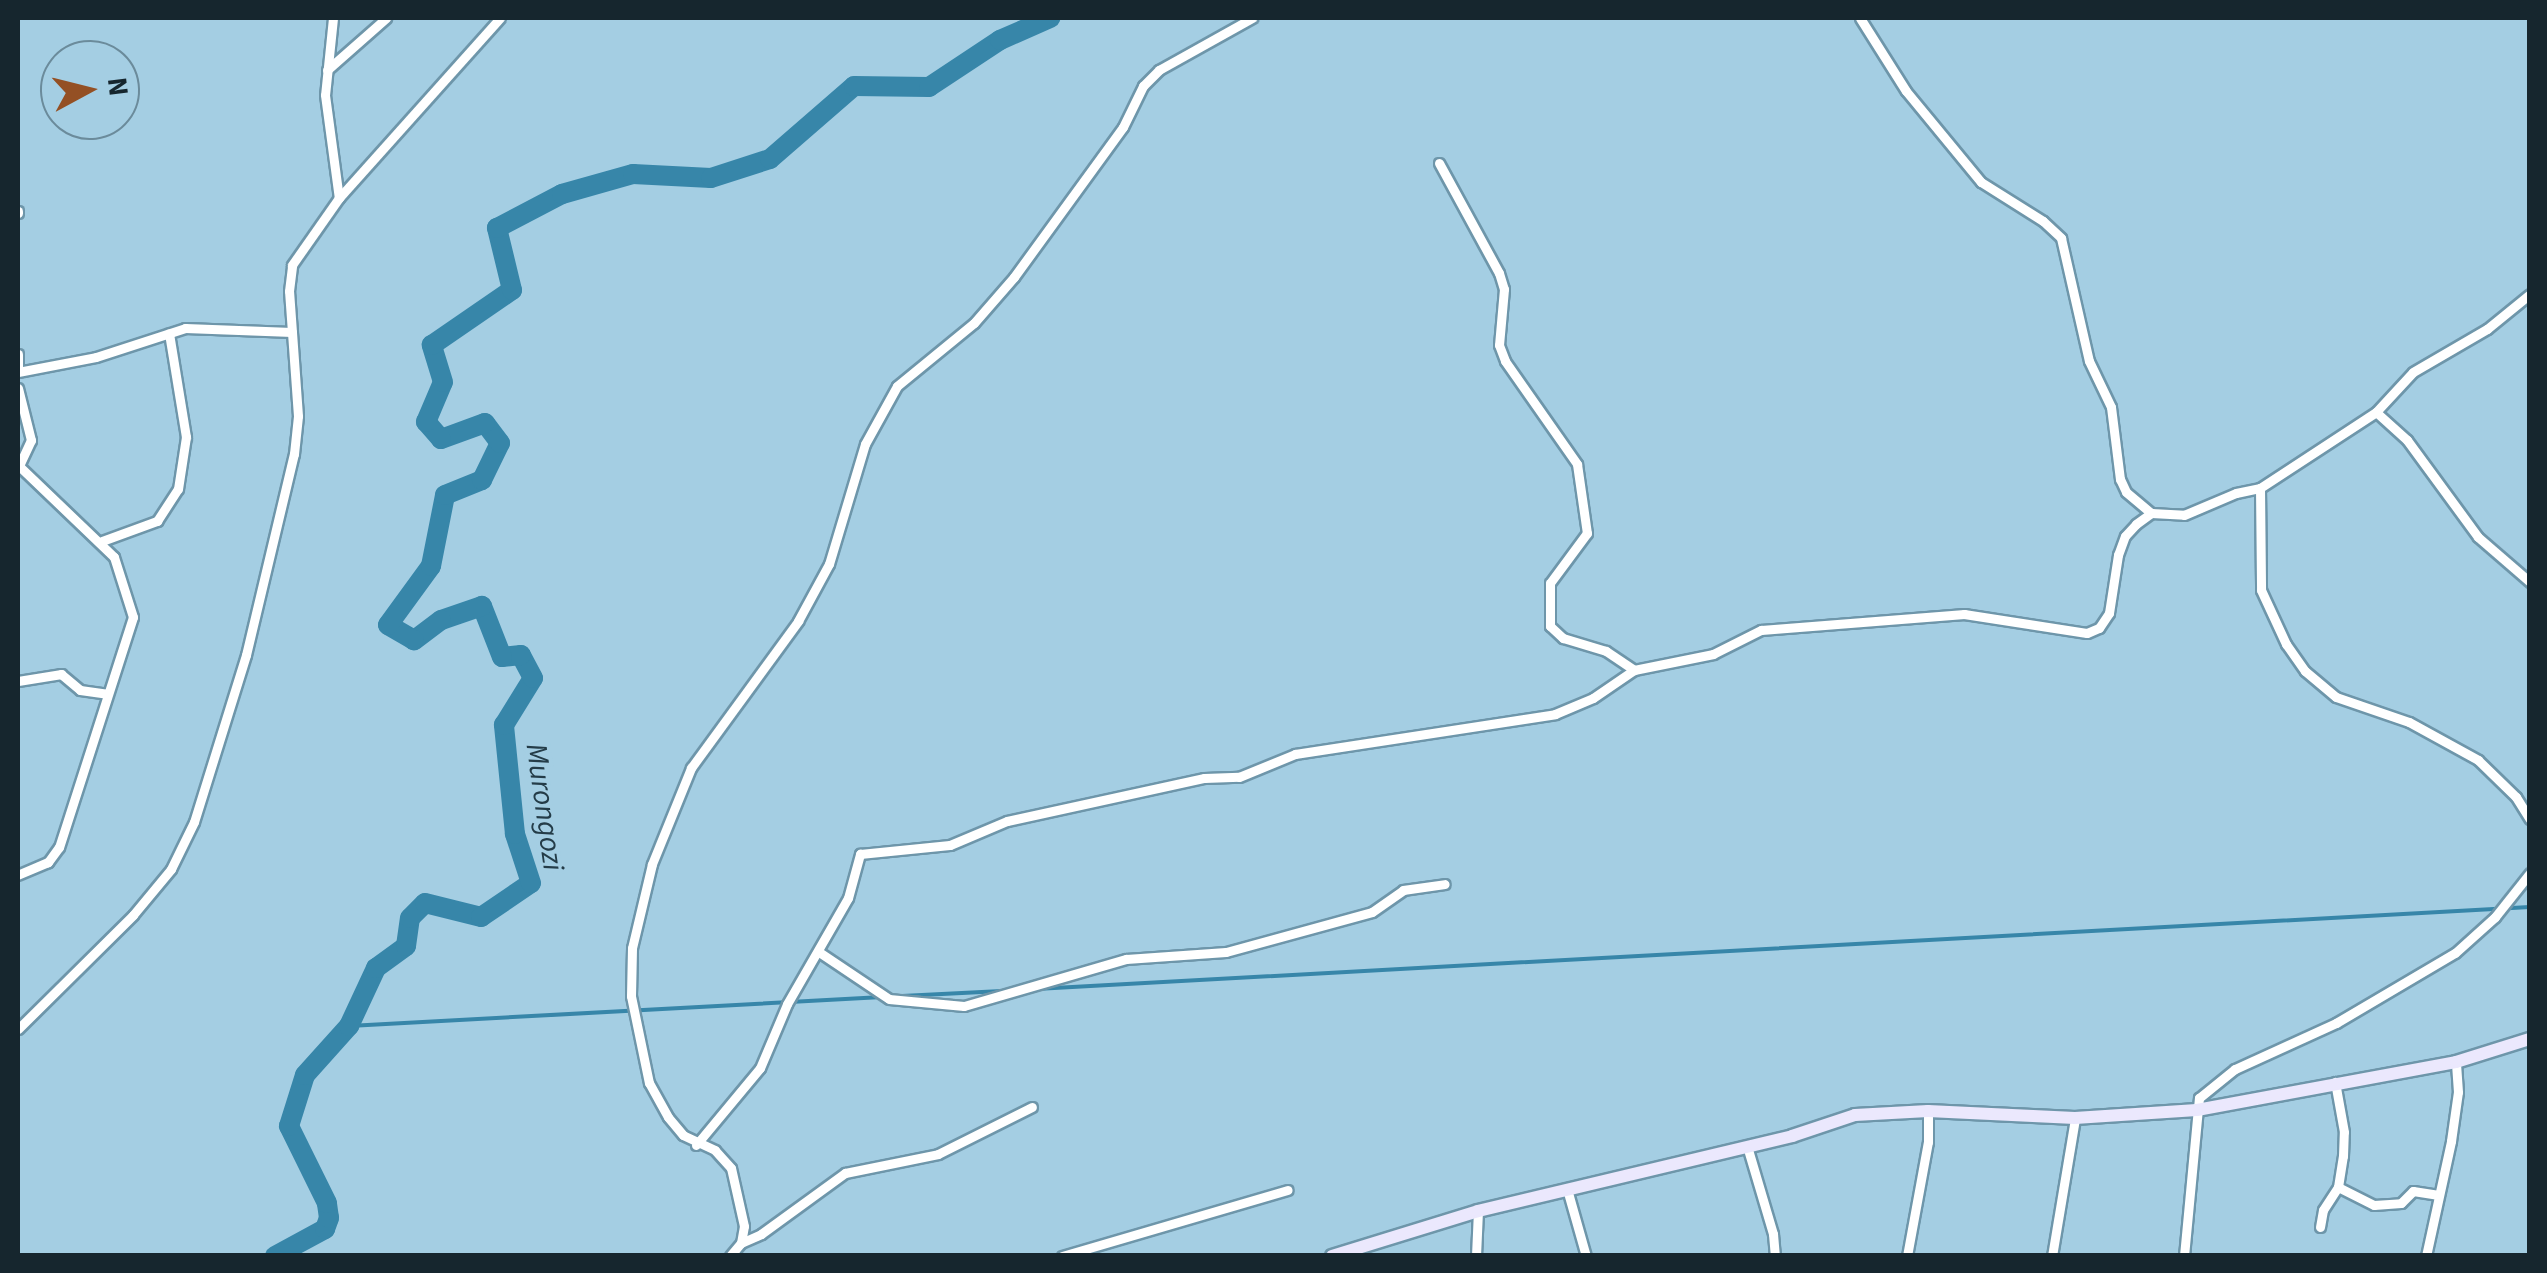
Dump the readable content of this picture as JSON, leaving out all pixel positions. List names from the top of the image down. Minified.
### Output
{"water":["Murongozi"],"north":"right"}
